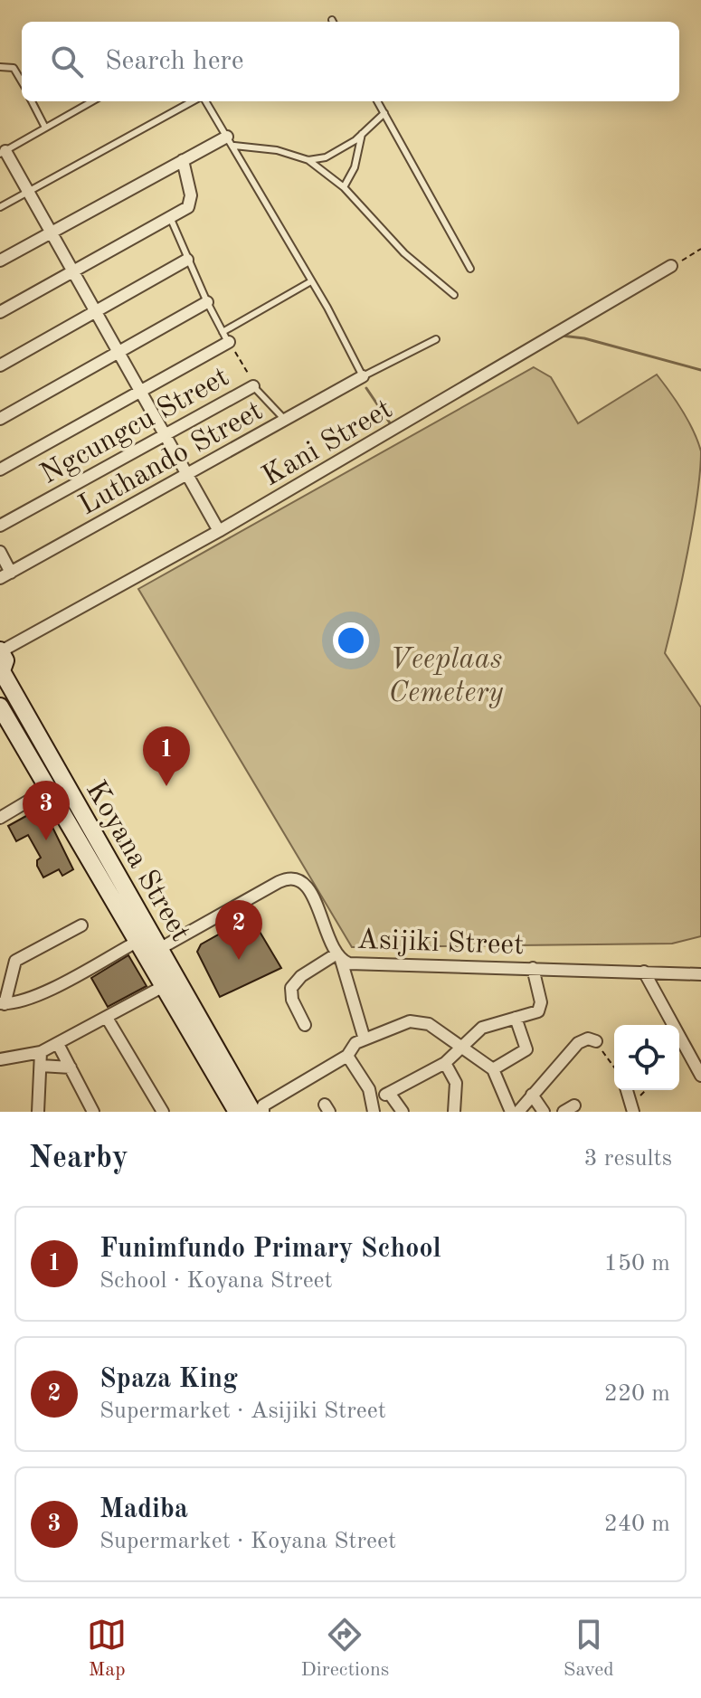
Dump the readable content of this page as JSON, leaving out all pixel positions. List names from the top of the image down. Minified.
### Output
{"streets":{"main road":["Koyana Street"],"street":["Ngcungcu Street","Kani Street","Luthando Street","Asijiki Street"]},"crossings":[["Koyana Street","Asijiki Street"]],"parks":["Veeplaas Cemetery"],"page":{"search":"Search here","pins":["1","3","2"],"heading":["Nearby","3 results"],"list":[{"mark":"1","name":"Funimfundo Primary School","note":"School · Koyana Street","value":"150 m"},{"mark":"2","name":"Spaza King","note":"Supermarket · Asijiki Street","value":"220 m"},{"mark":"3","name":"Madiba","note":"Supermarket · Koyana Street","value":"240 m"}],"nav":["Map","Directions","Saved"]}}
